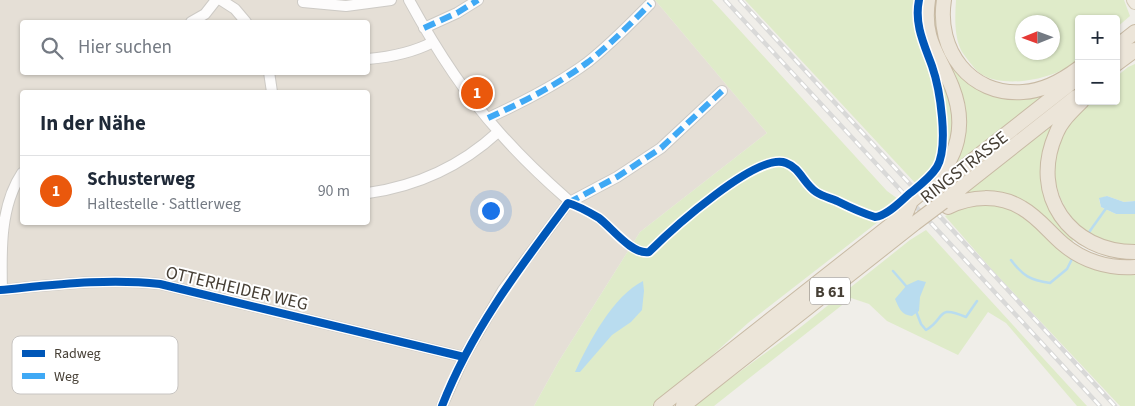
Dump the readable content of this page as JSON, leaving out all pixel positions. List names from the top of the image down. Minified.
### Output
{"streets":{"highway":["RINGSTRASSE","B 61"],"street":["OTTERHEIDER WEG"]},"crossings":[["RINGSTRASSE","B 61"]],"legend":["Radweg","Weg"],"north":"left","page":{"map_buttons":["+","−"],"search":"Hier suchen","pins":"1","heading":"In der Nähe","list":[{"mark":"1","name":"Schusterweg","note":"Haltestelle · Sattlerweg","value":"90 m"}]}}
